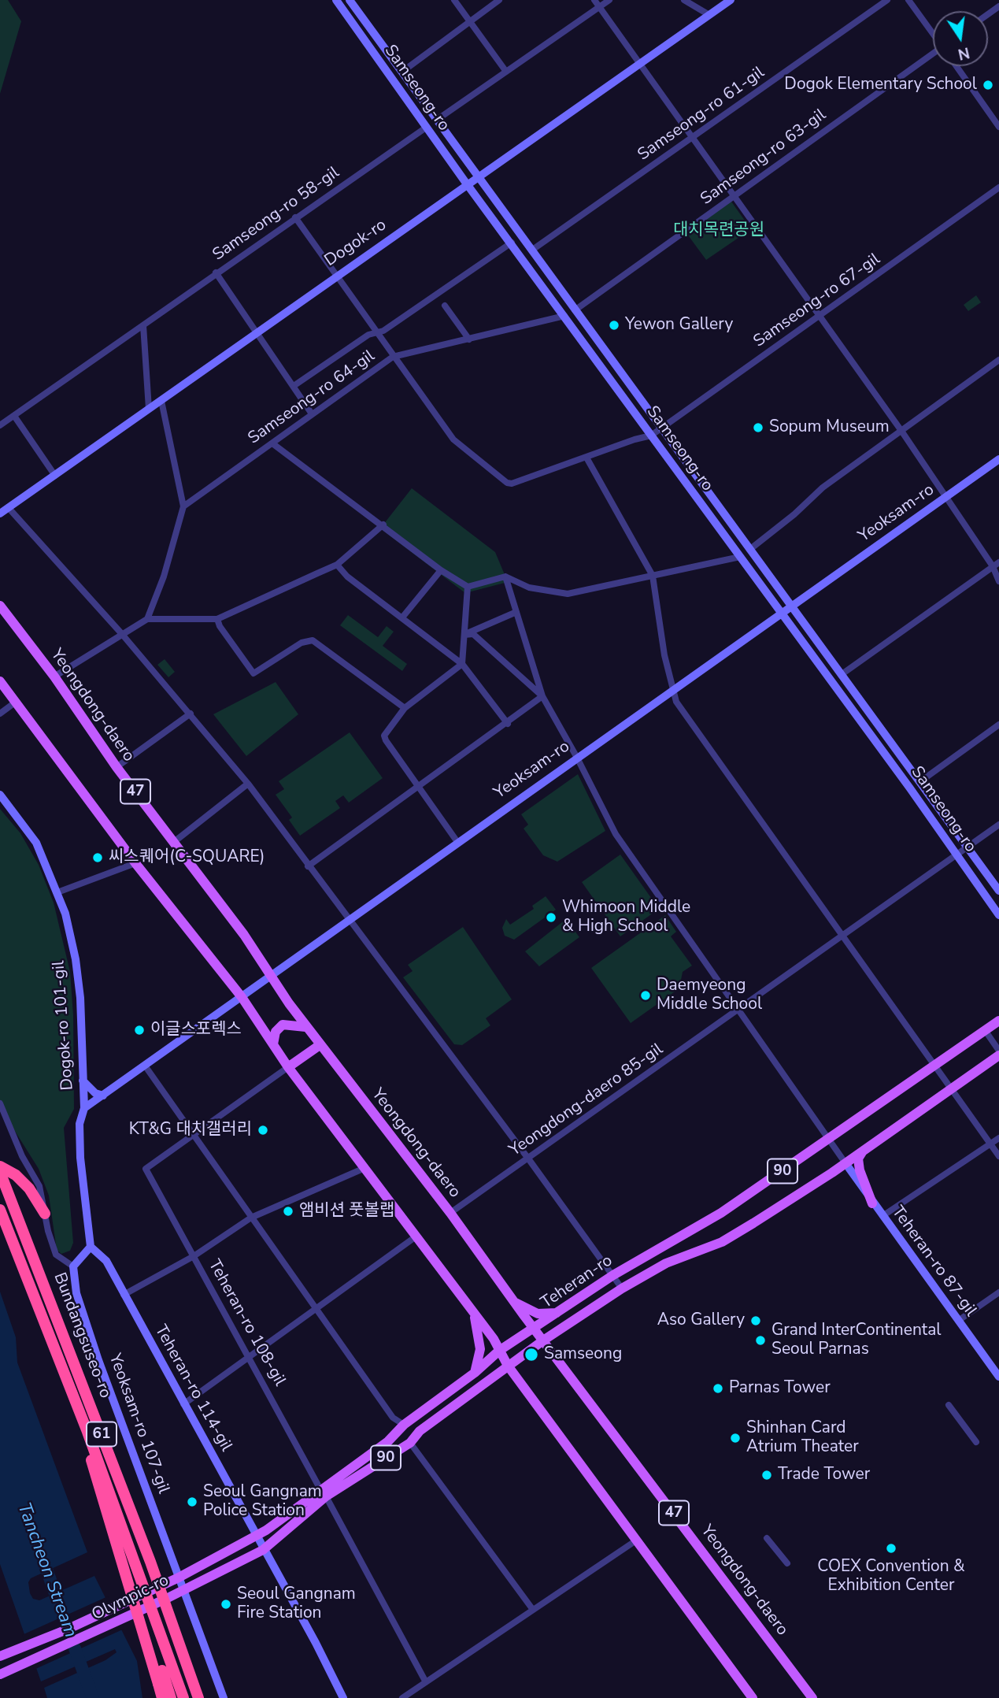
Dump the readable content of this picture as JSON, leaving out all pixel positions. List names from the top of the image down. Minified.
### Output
{"streets":{"highway":["Bundangsuseo-ro","61"],"main road":["Samseong-ro","Dogok-ro","Yeoksam-ro","Yeongdong-daero","47","Dogok-ro 101-gil","90","Teheran-ro 87-gil","Teheran-ro","Teheran-ro 114-gil","Yeoksam-ro 107-gil","Olympic-ro"],"street":["Samseong-ro 61-gil","Samseong-ro 63-gil","Samseong-ro 58-gil","Samseong-ro 67-gil","Samseong-ro 64-gil","Yeongdong-daero 85-gil","Teheran-ro 108-gil"]},"crossings":[["Samseong-ro","Samseong-ro 61-gil"],["Samseong-ro","Samseong-ro 63-gil"],["Samseong-ro","Samseong-ro 58-gil"],["Samseong-ro","Dogok-ro"],["Samseong-ro","Samseong-ro 67-gil"],["Samseong-ro","Samseong-ro 64-gil"],["Samseong-ro","Yeoksam-ro"],["Samseong-ro","Yeongdong-daero 85-gil"],["Samseong-ro 67-gil","Samseong-ro 64-gil"],["Yeoksam-ro","Yeongdong-daero"],["Yeoksam-ro","47"],["Yeoksam-ro","Dogok-ro 101-gil"],["Yeongdong-daero","Yeongdong-daero 85-gil"],["Yeongdong-daero","Teheran-ro"],["47","Teheran-ro"],["Teheran-ro 87-gil","Teheran-ro"],["Teheran-ro","Teheran-ro 108-gil"],["Teheran-ro","Teheran-ro 114-gil"],["Teheran-ro","Yeoksam-ro 107-gil"],["Teheran-ro","Olympic-ro"],["Yeoksam-ro 107-gil","Olympic-ro"]],"water":["Tancheon Stream"],"parks":["대치목련공원"],"places":["Dogok Elementary School","Yewon Gallery","Sopum Museum","씨스퀘어(C-SQUARE)","Whimoon Middle & High School","Daemyeong Middle School","이글스포렉스","KT&G 대치갤러리","앰비션 풋볼랩","Aso Gallery","Grand InterContinental Seoul Parnas","Samseong","Parnas Tower","Shinhan Card Atrium Theater","Trade Tower","Seoul Gangnam Police Station","COEX Convention & Exhibition Center","Seoul Gangnam Fire Station"],"north":"bottom"}
